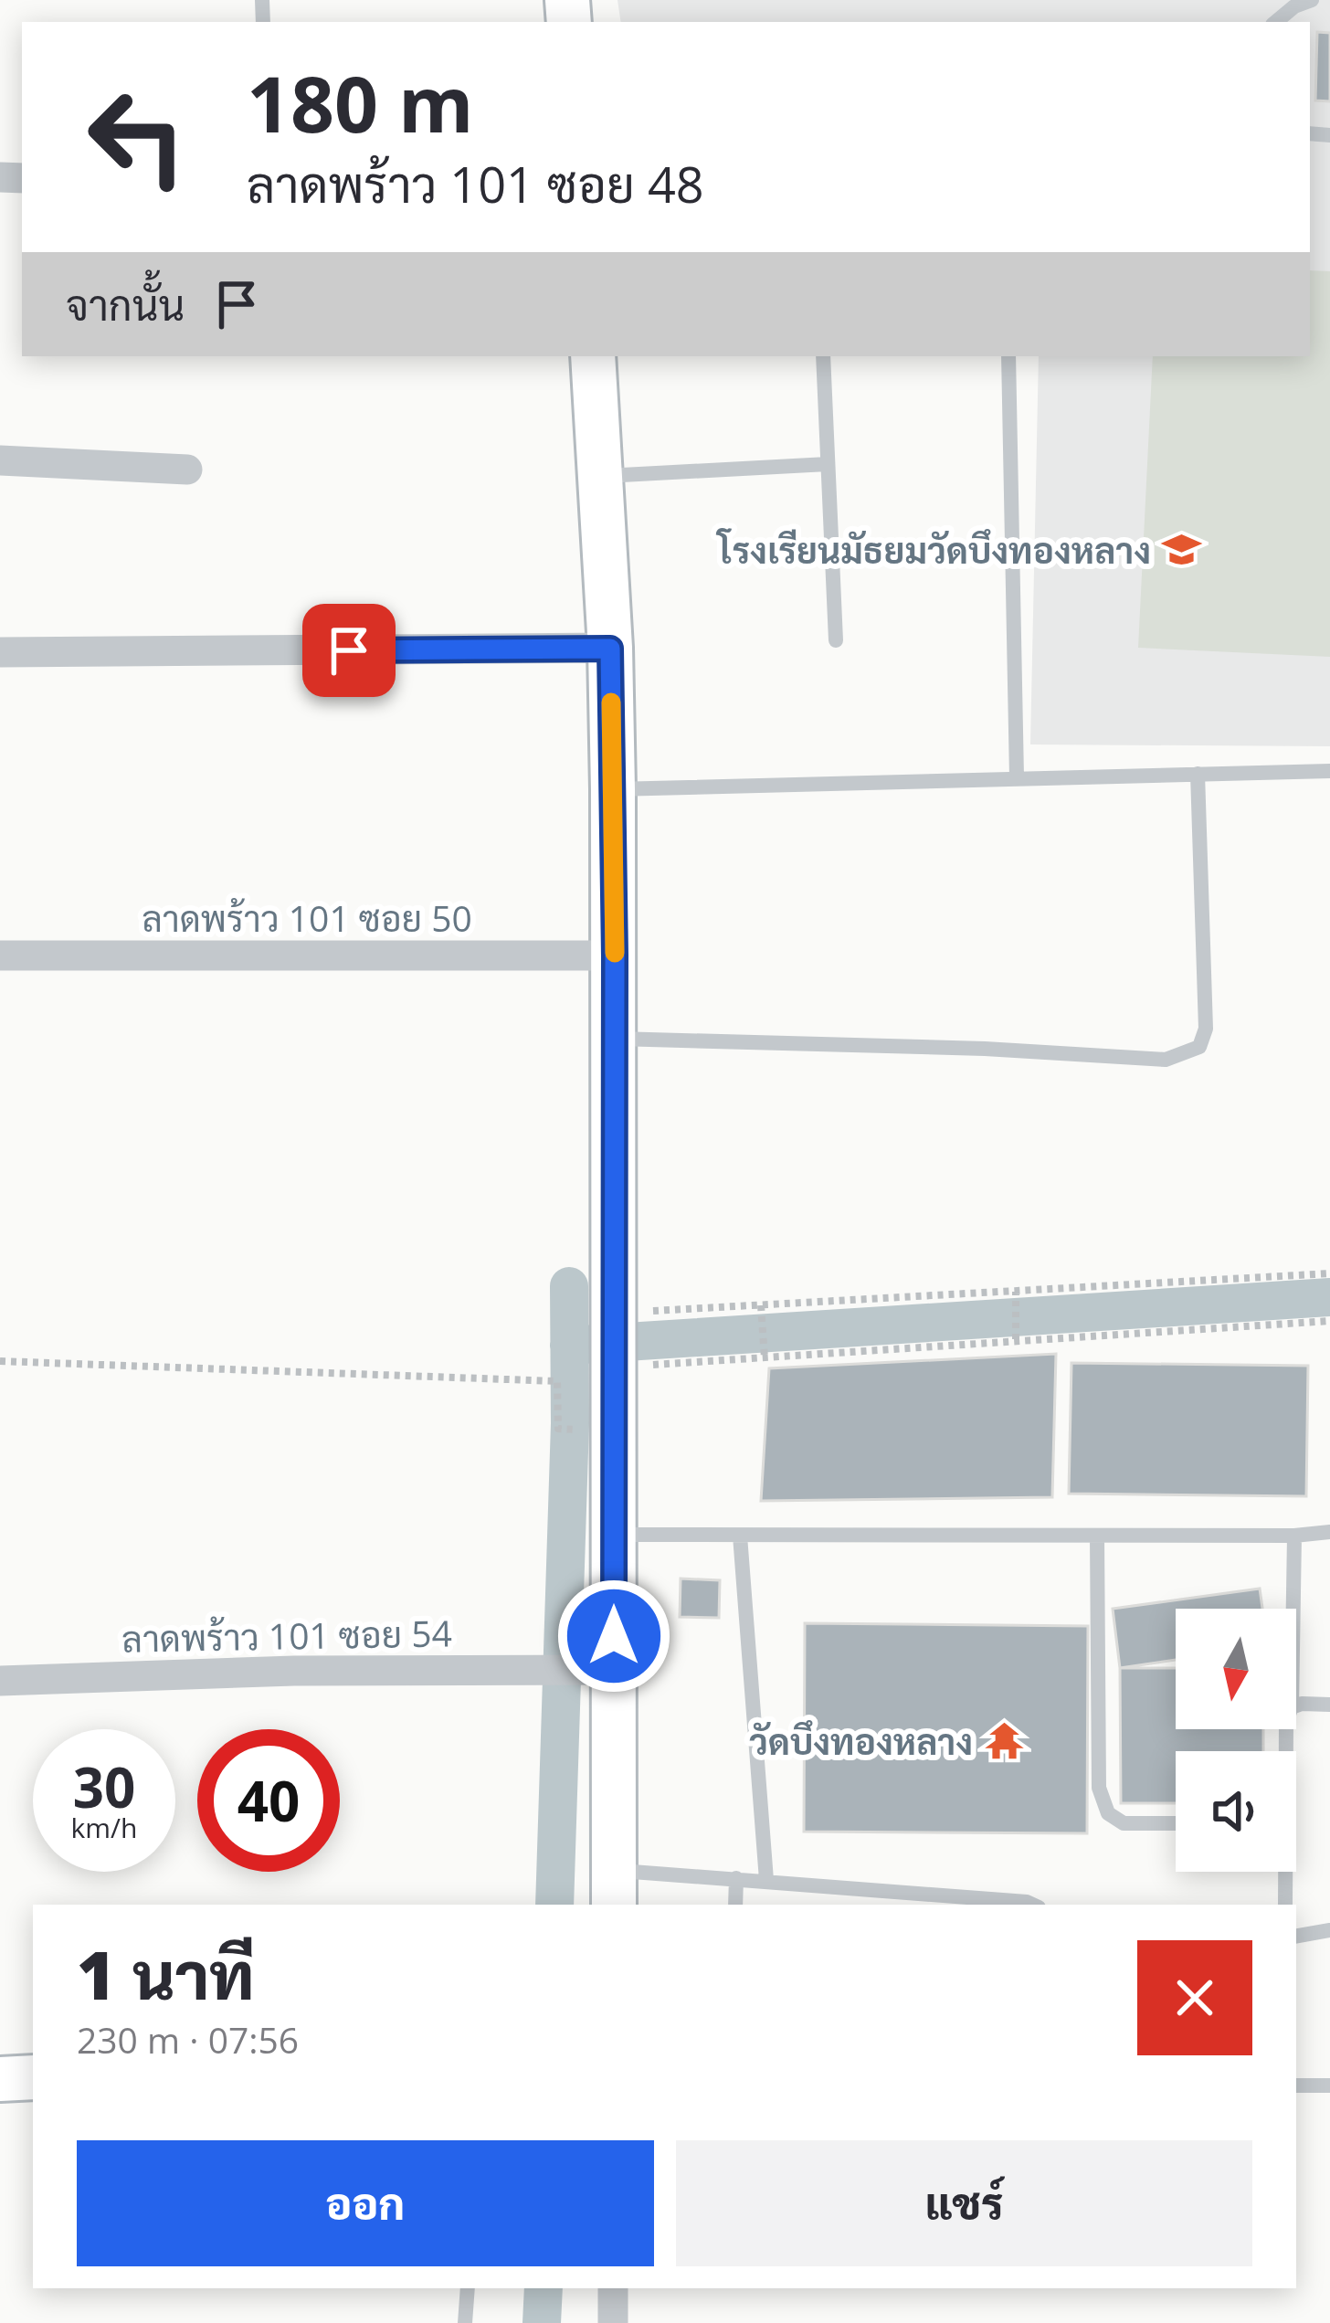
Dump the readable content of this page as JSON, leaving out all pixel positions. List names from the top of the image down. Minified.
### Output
{"streets":{"street":["ลาดพร้าว 101 ซอย 50","ลาดพร้าว 101 ซอย 54"]},"places":{"school or university":["โรงเรียนมัธยมวัดบึงทองหลาง"],"temple":["วัดบึงทองหลาง"]},"north":"bottom","page":{"turn":["180 m","ลาดพร้าว 101 ซอย 48"],"then":"จากนั้น","speed":"30 km/h","limit":"40","heading":["1 นาที","230 m · 07:56"],"buttons":["ออก","แชร์"]}}
